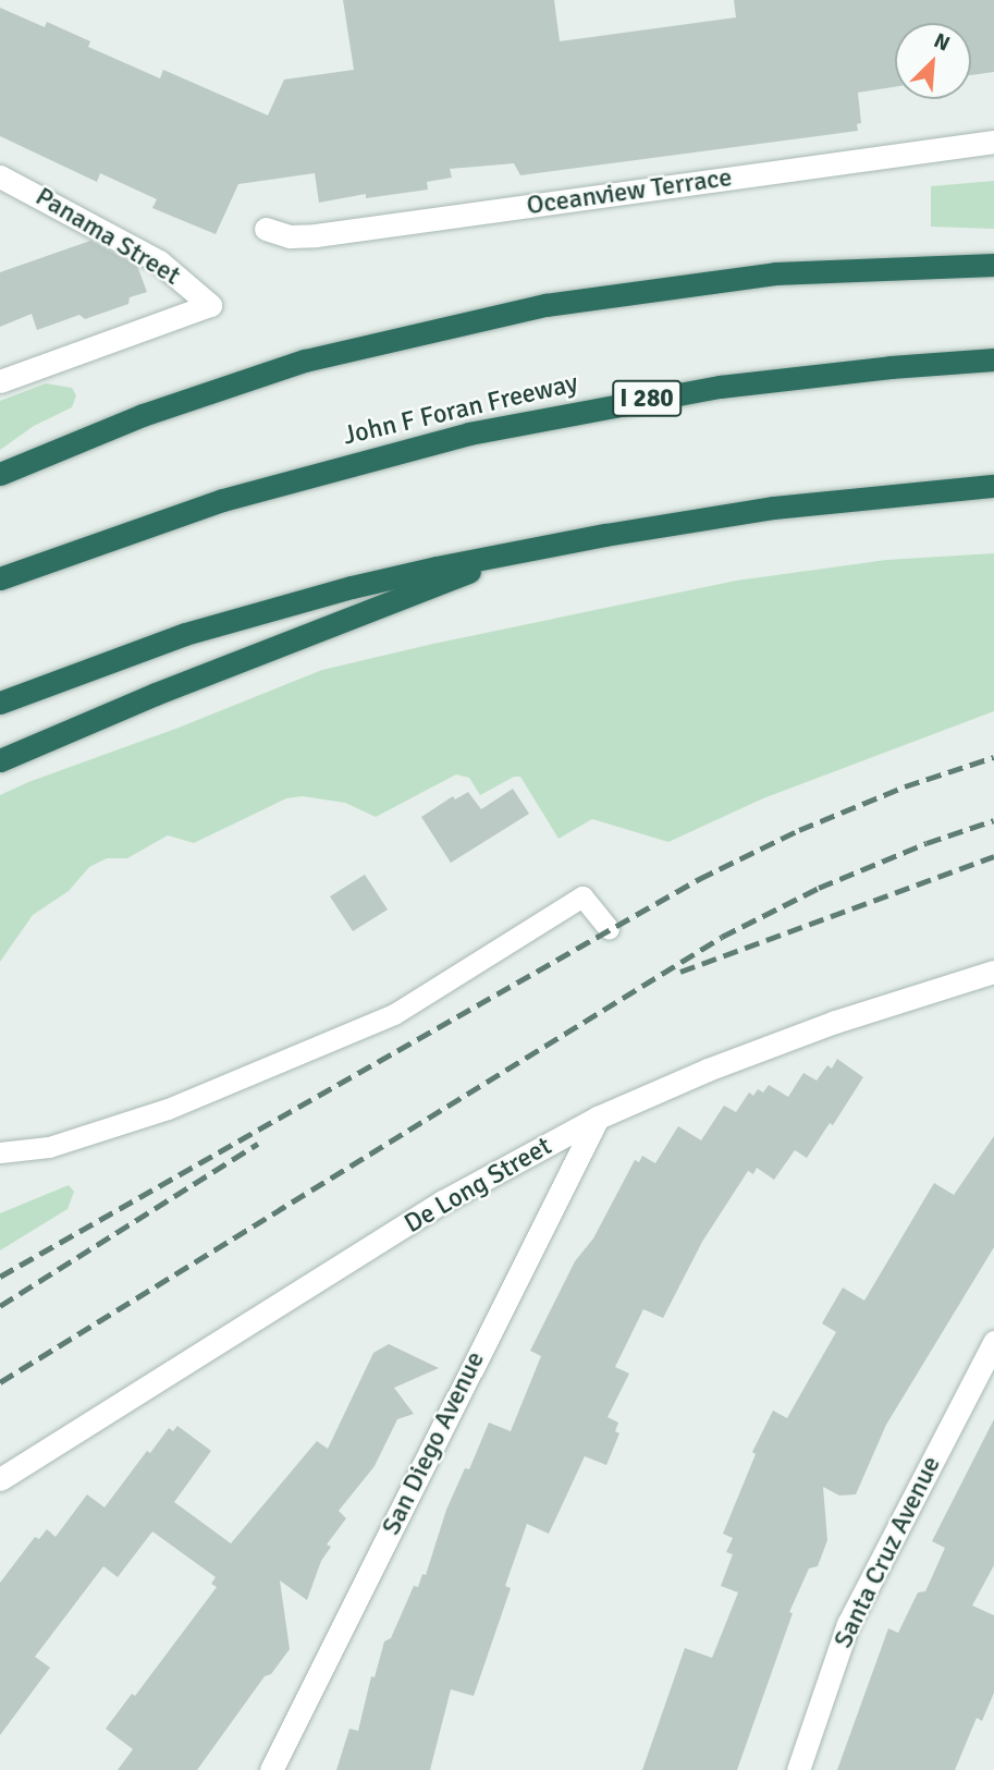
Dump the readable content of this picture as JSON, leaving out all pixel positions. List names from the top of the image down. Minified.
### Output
{"streets":{"highway":["I 280","John F Foran Freeway"],"street":["Oceanview Terrace","Panama Street","De Long Street","San Diego Avenue","Santa Cruz Avenue"]},"crossings":[["De Long Street","San Diego Avenue"]],"north":"top right"}
